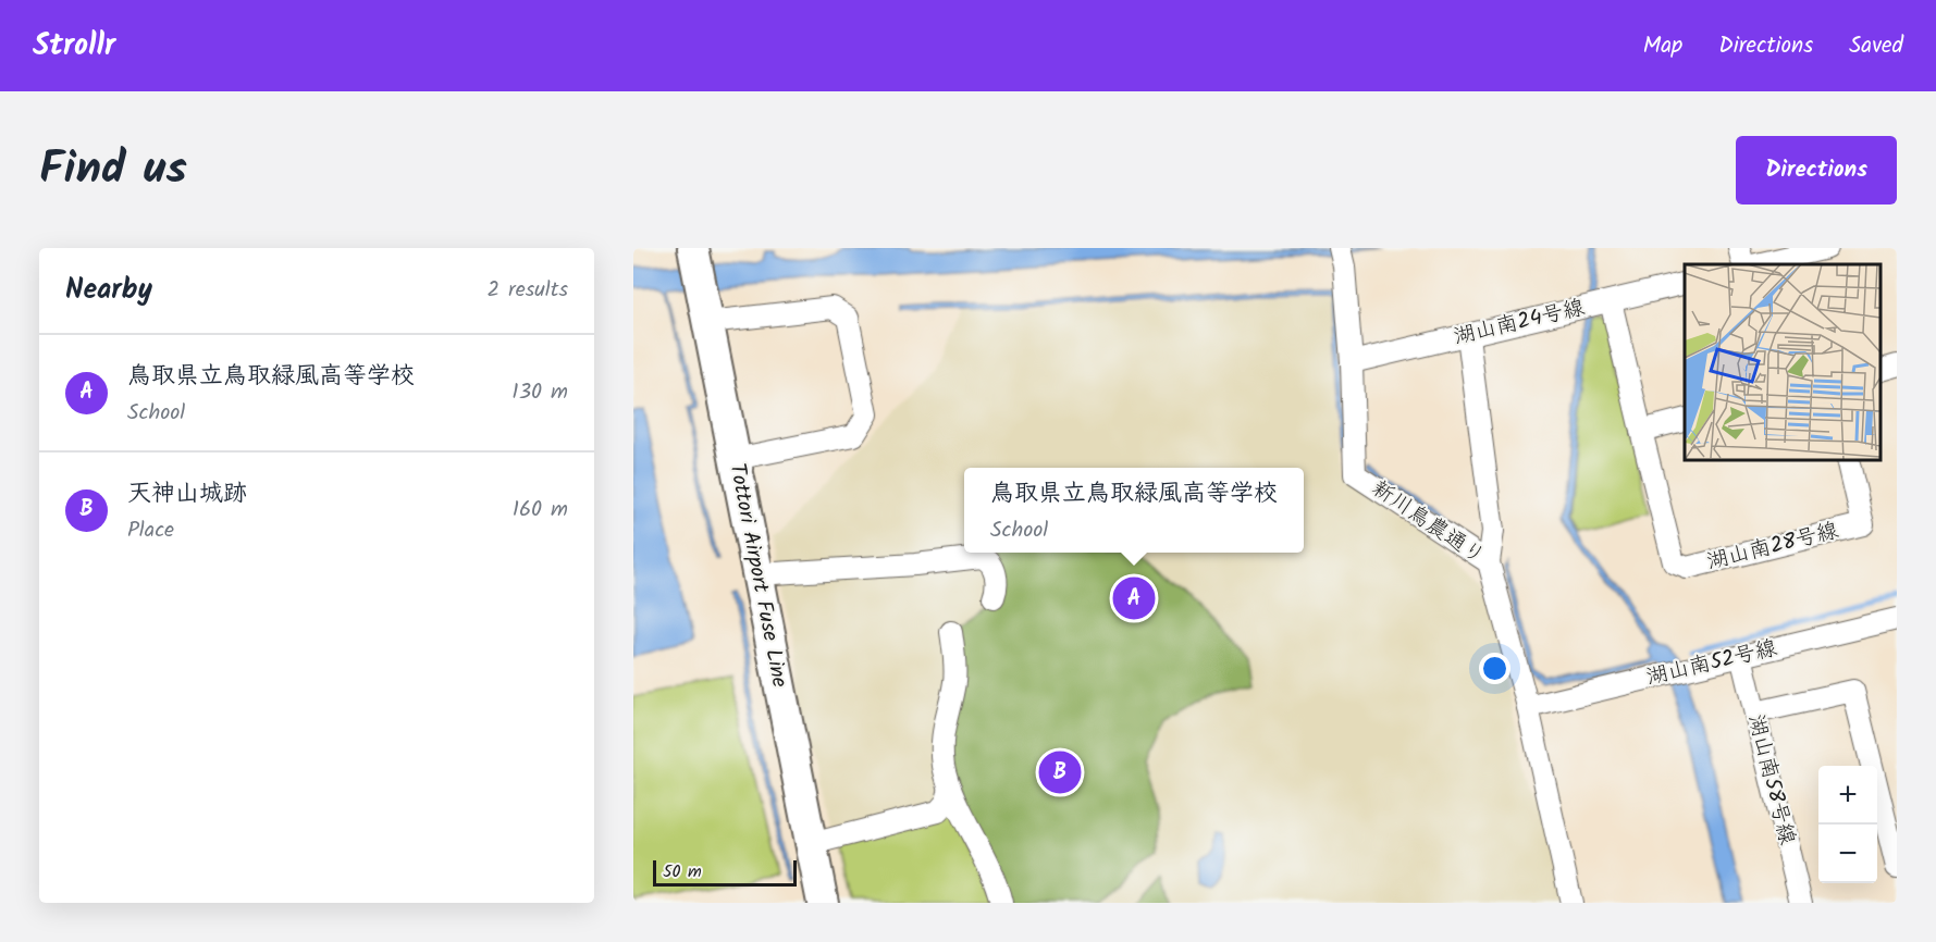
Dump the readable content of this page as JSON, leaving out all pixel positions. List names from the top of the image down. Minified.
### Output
{"streets":{"main road":["Tottori Airport Fuse Line"],"street":["湖山南24号線","新川鳥農通り","湖山南28号線","湖山南52号線","湖山南58号線"]},"crossings":[["湖山南24号線","新川鳥農通り"],["新川鳥農通り","湖山南52号線"],["湖山南52号線","湖山南58号線"]],"scale_bar":"50 m","page":{"header":"Strollr","nav":["Map","Directions","Saved"],"title":"Find us","buttons":"Directions","heading":["Nearby","2 results"],"list":[{"mark":"A","name":"鳥取県立鳥取緑風高等学校","note":"School","value":"130 m"},{"mark":"B","name":"天神山城跡","note":"Place","value":"160 m"}],"popup":["鳥取県立鳥取緑風高等学校","School"],"pins":["A","B"],"map_buttons":["+","−"],"scale":"50 m"}}
